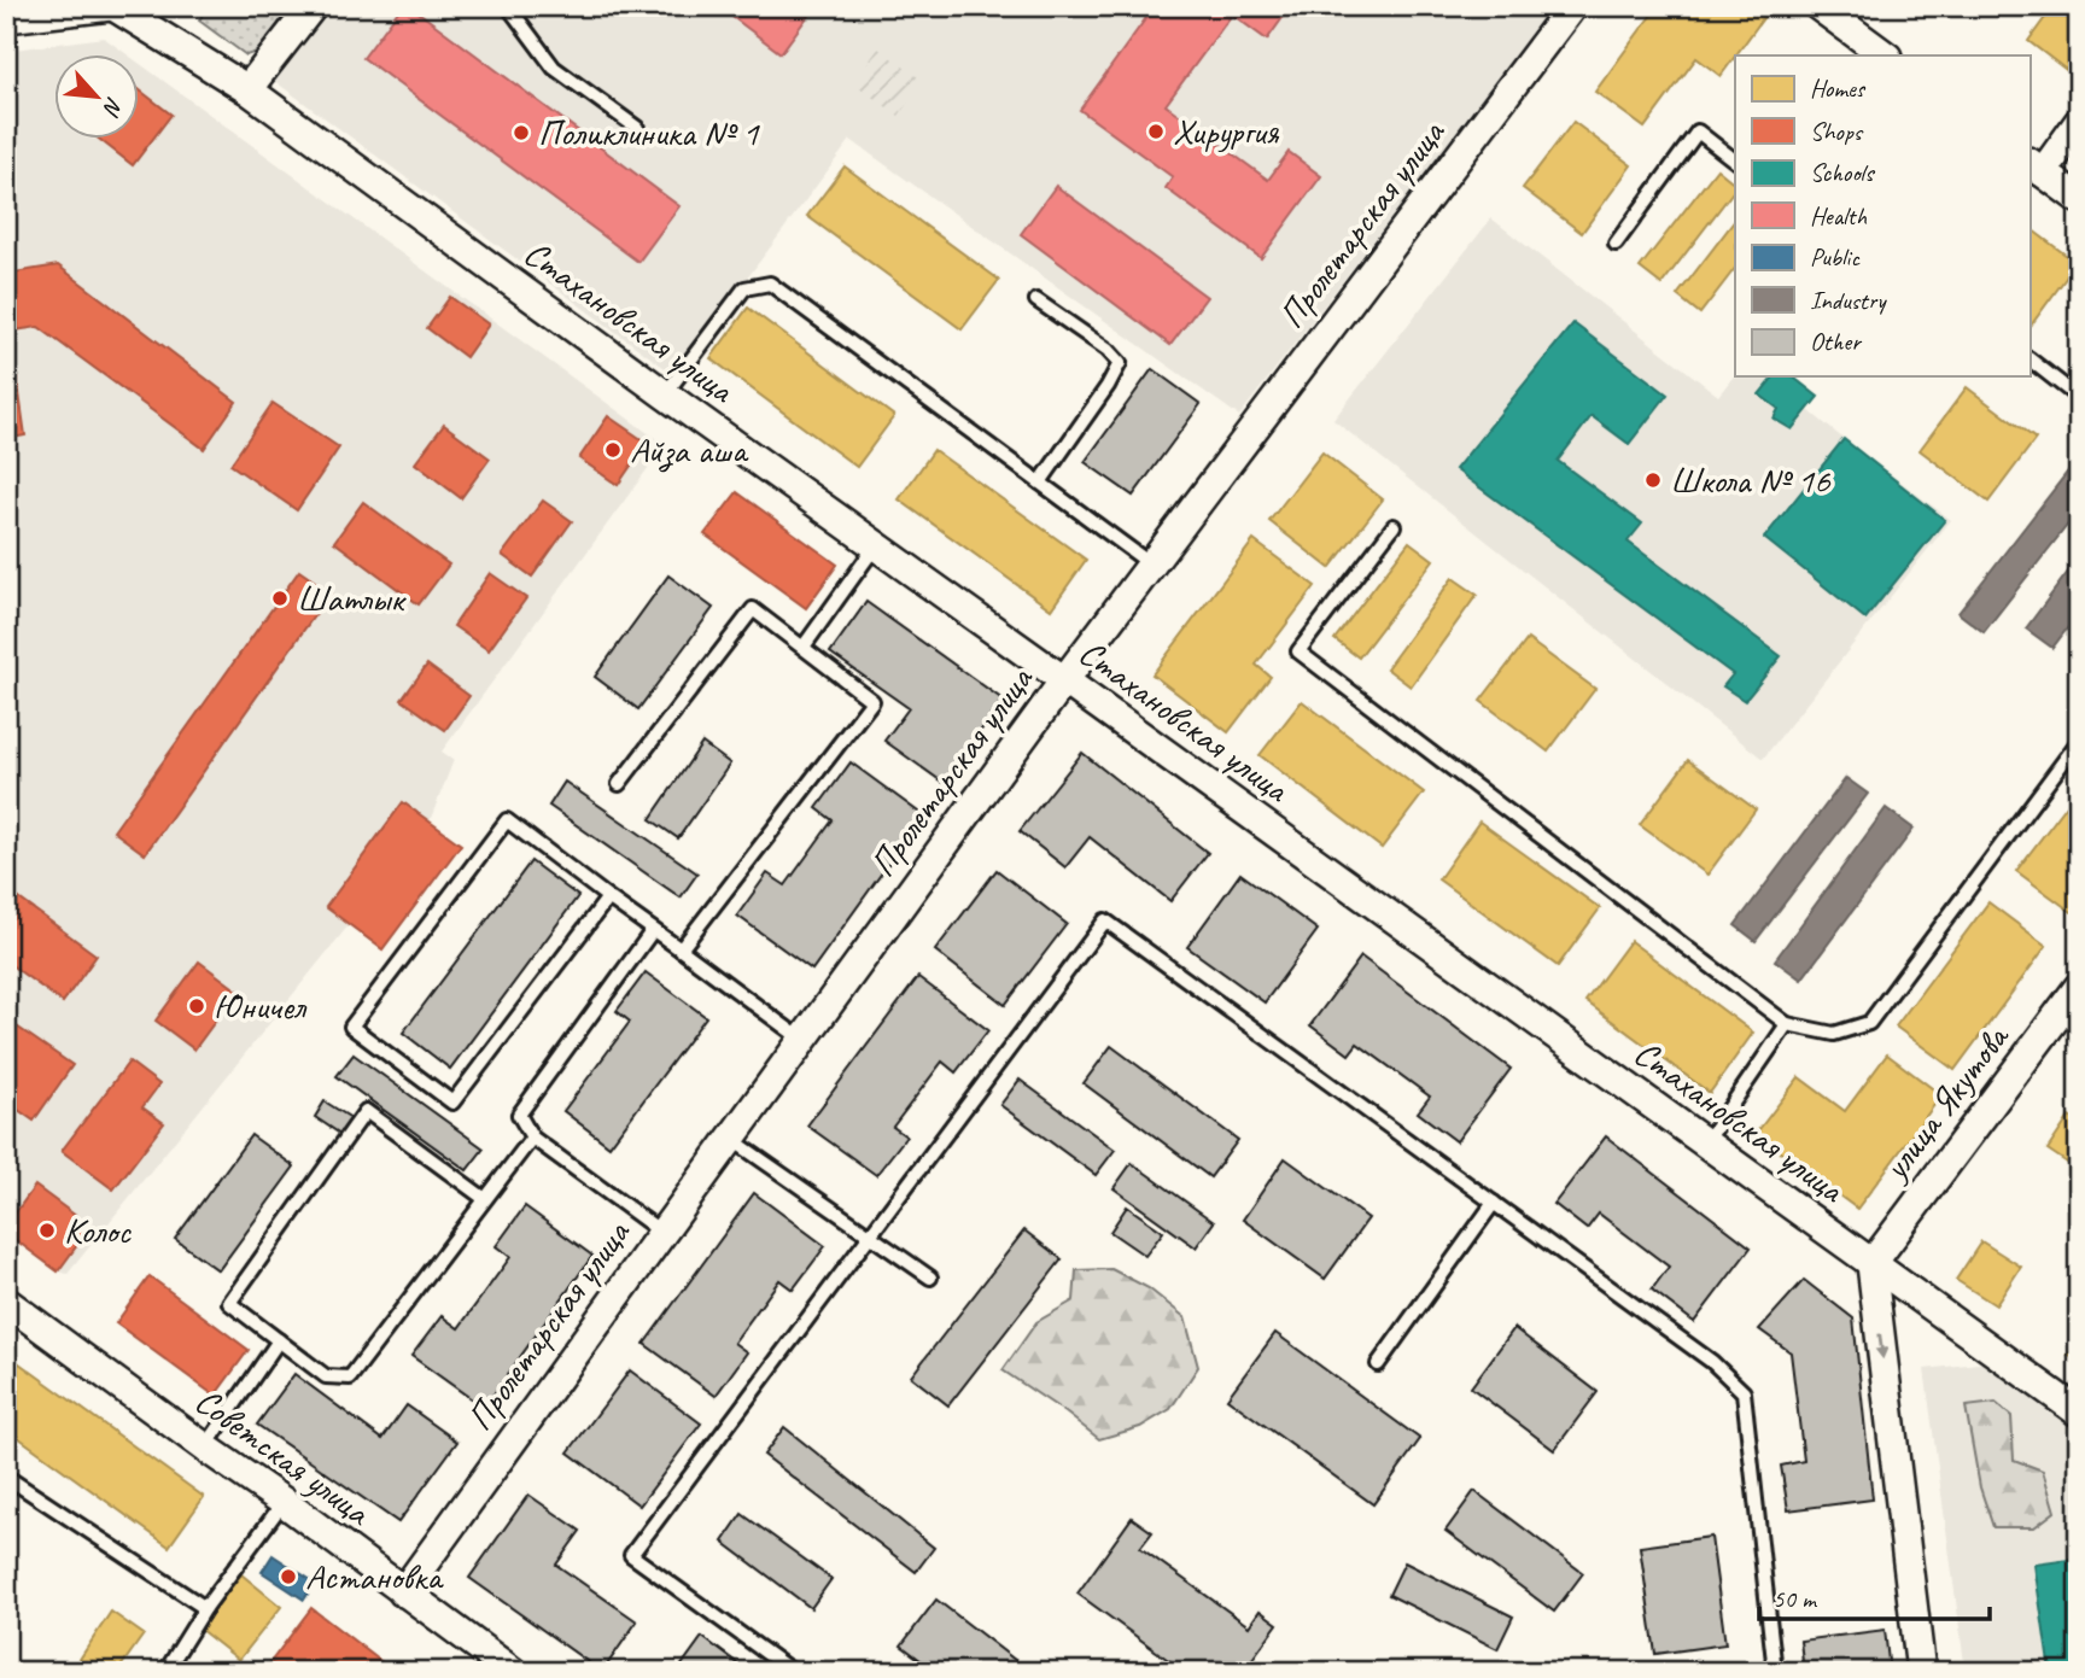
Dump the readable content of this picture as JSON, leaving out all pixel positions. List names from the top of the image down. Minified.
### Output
{"streets":{"street":["Пролетарская улица","Стахановская улица","улица Якутова","Советская улица"]},"crossings":[["Пролетарская улица","Стахановская улица"],["Пролетарская улица","Советская улица"],["Стахановская улица","улица Якутова"]],"places":["Хирургия","Поликлиника № 1","Айза аша","Школа № 16","Шатлык","Юничел","Колос","Астановка"],"legend":["Homes","Shops","Schools","Health","Public","Industry","Other"],"scale_bar":"50 m","north":"bottom right"}
